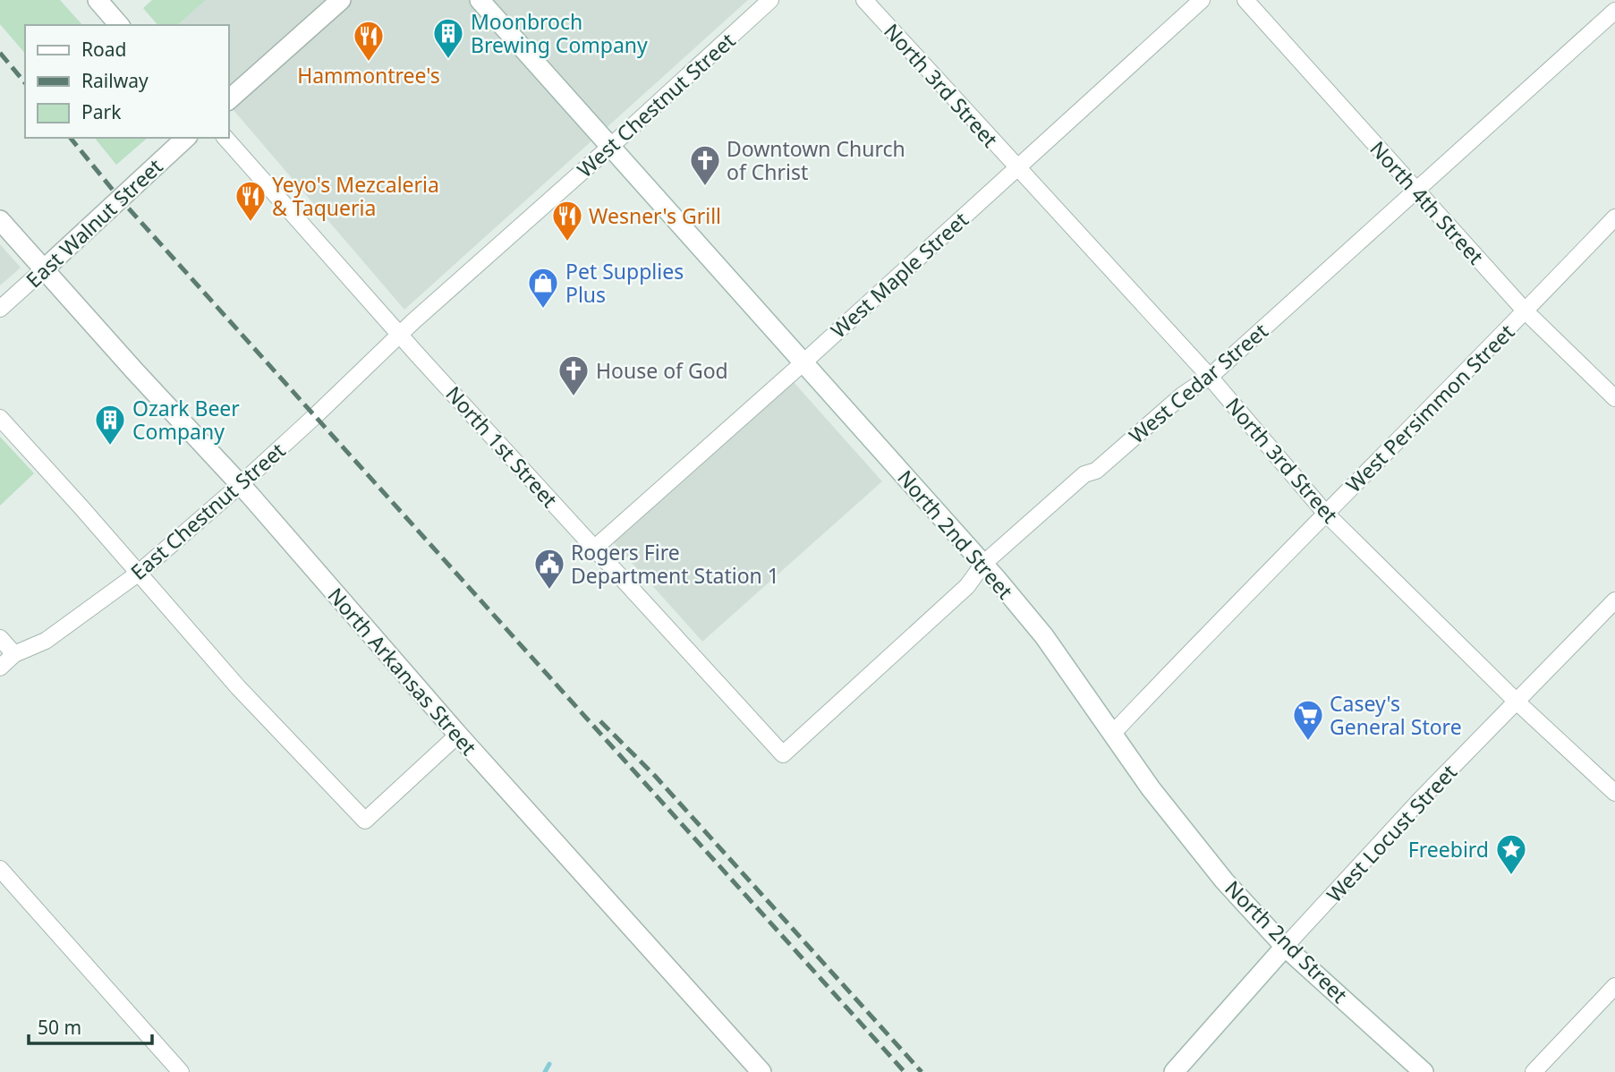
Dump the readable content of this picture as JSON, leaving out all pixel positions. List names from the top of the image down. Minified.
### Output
{"streets":{"main road":["East Walnut Street","North 2nd Street","North Arkansas Street","West Locust Street"],"street":["North 3rd Street","West Chestnut Street","North 4th Street","West Maple Street","West Cedar Street","West Persimmon Street","North 1st Street","East Chestnut Street"]},"crossings":[["North 3rd Street","West Maple Street"],["North 3rd Street","West Cedar Street"],["North 3rd Street","West Persimmon Street"],["North 3rd Street","West Locust Street"],["West Chestnut Street","North 1st Street"],["West Chestnut Street","East Chestnut Street"],["West Chestnut Street","North 2nd Street"],["North 4th Street","West Cedar Street"],["North 4th Street","West Persimmon Street"],["East Walnut Street","North Arkansas Street"],["West Maple Street","North 1st Street"],["West Maple Street","North 2nd Street"],["West Cedar Street","North 1st Street"],["West Cedar Street","North 2nd Street"],["West Persimmon Street","North 2nd Street"],["North 1st Street","East Chestnut Street"],["East Chestnut Street","North Arkansas Street"],["North 2nd Street","West Locust Street"]],"places":{"building":["Moonbroch Brewing Company","Ozark Beer Company"],"restaurant":["Hammontree's","Yeyo's Mezcaleria & Taqueria","Wesner's Grill"],"church":["Downtown Church of Christ","House of God"],"shop":["Pet Supplies Plus"],"public building":["Rogers Fire Department Station 1"],"supermarket":["Casey's General Store"],"place":["Freebird"]},"legend":["Road","Railway","Park"],"scale_bar":"50 m"}
